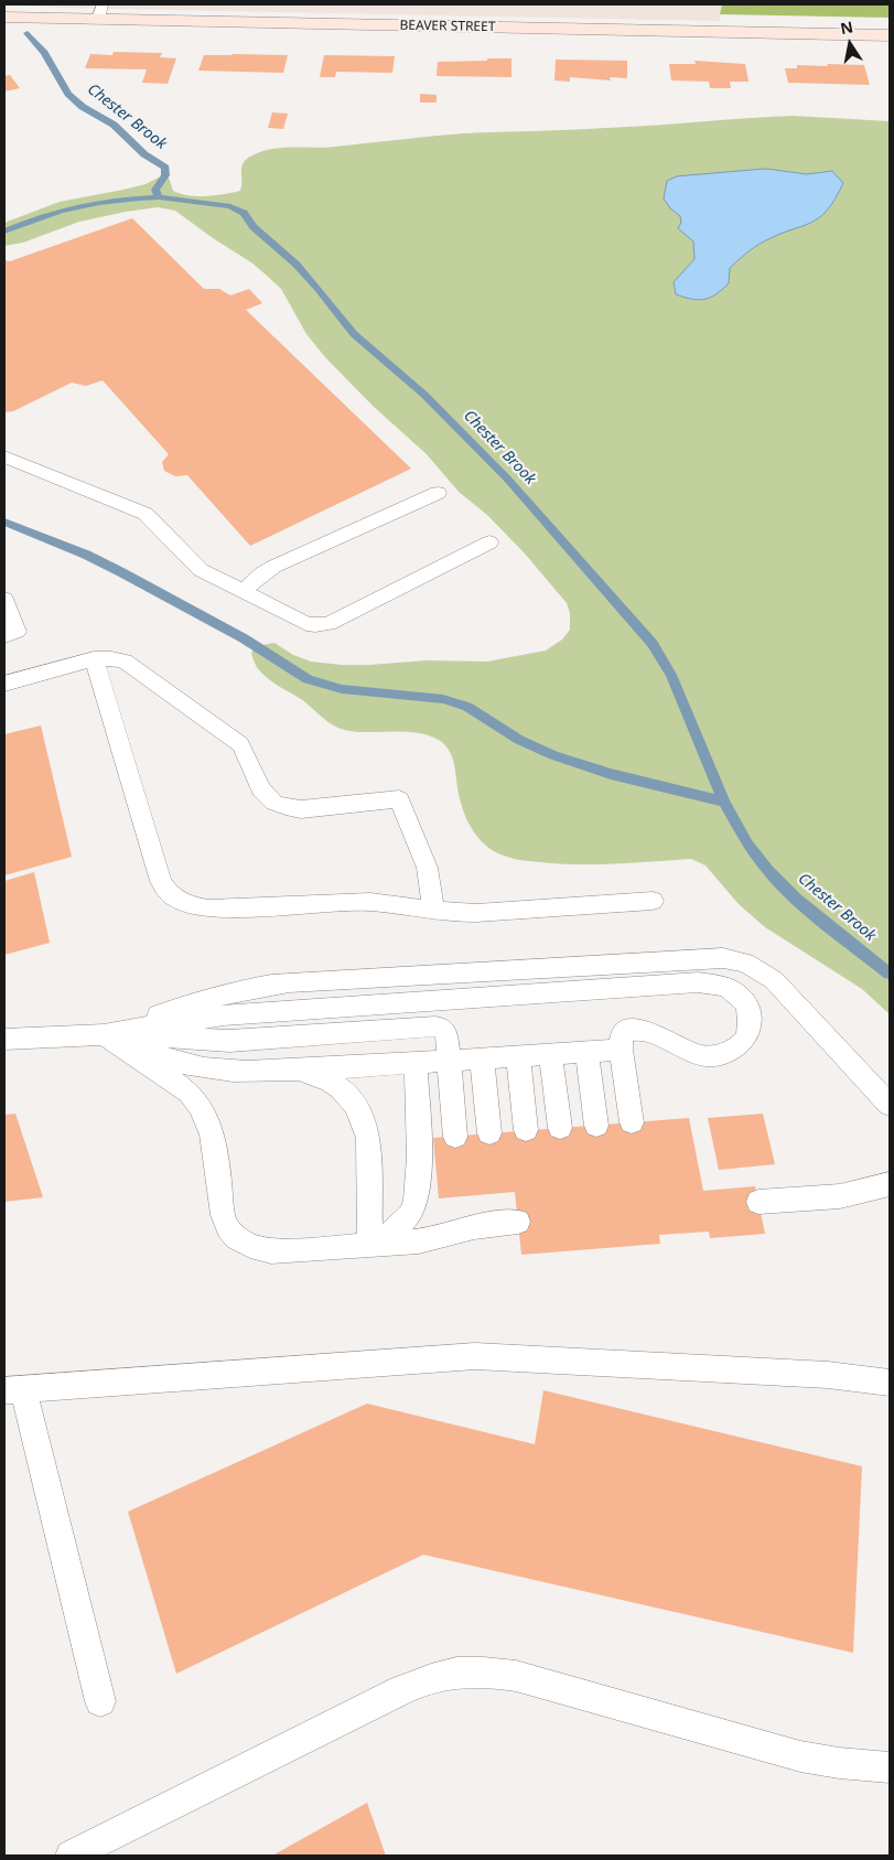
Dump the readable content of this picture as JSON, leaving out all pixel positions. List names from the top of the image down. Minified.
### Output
{"streets":{"main road":["BEAVER STREET"]},"water":["Chester Brook"],"north":"top"}
